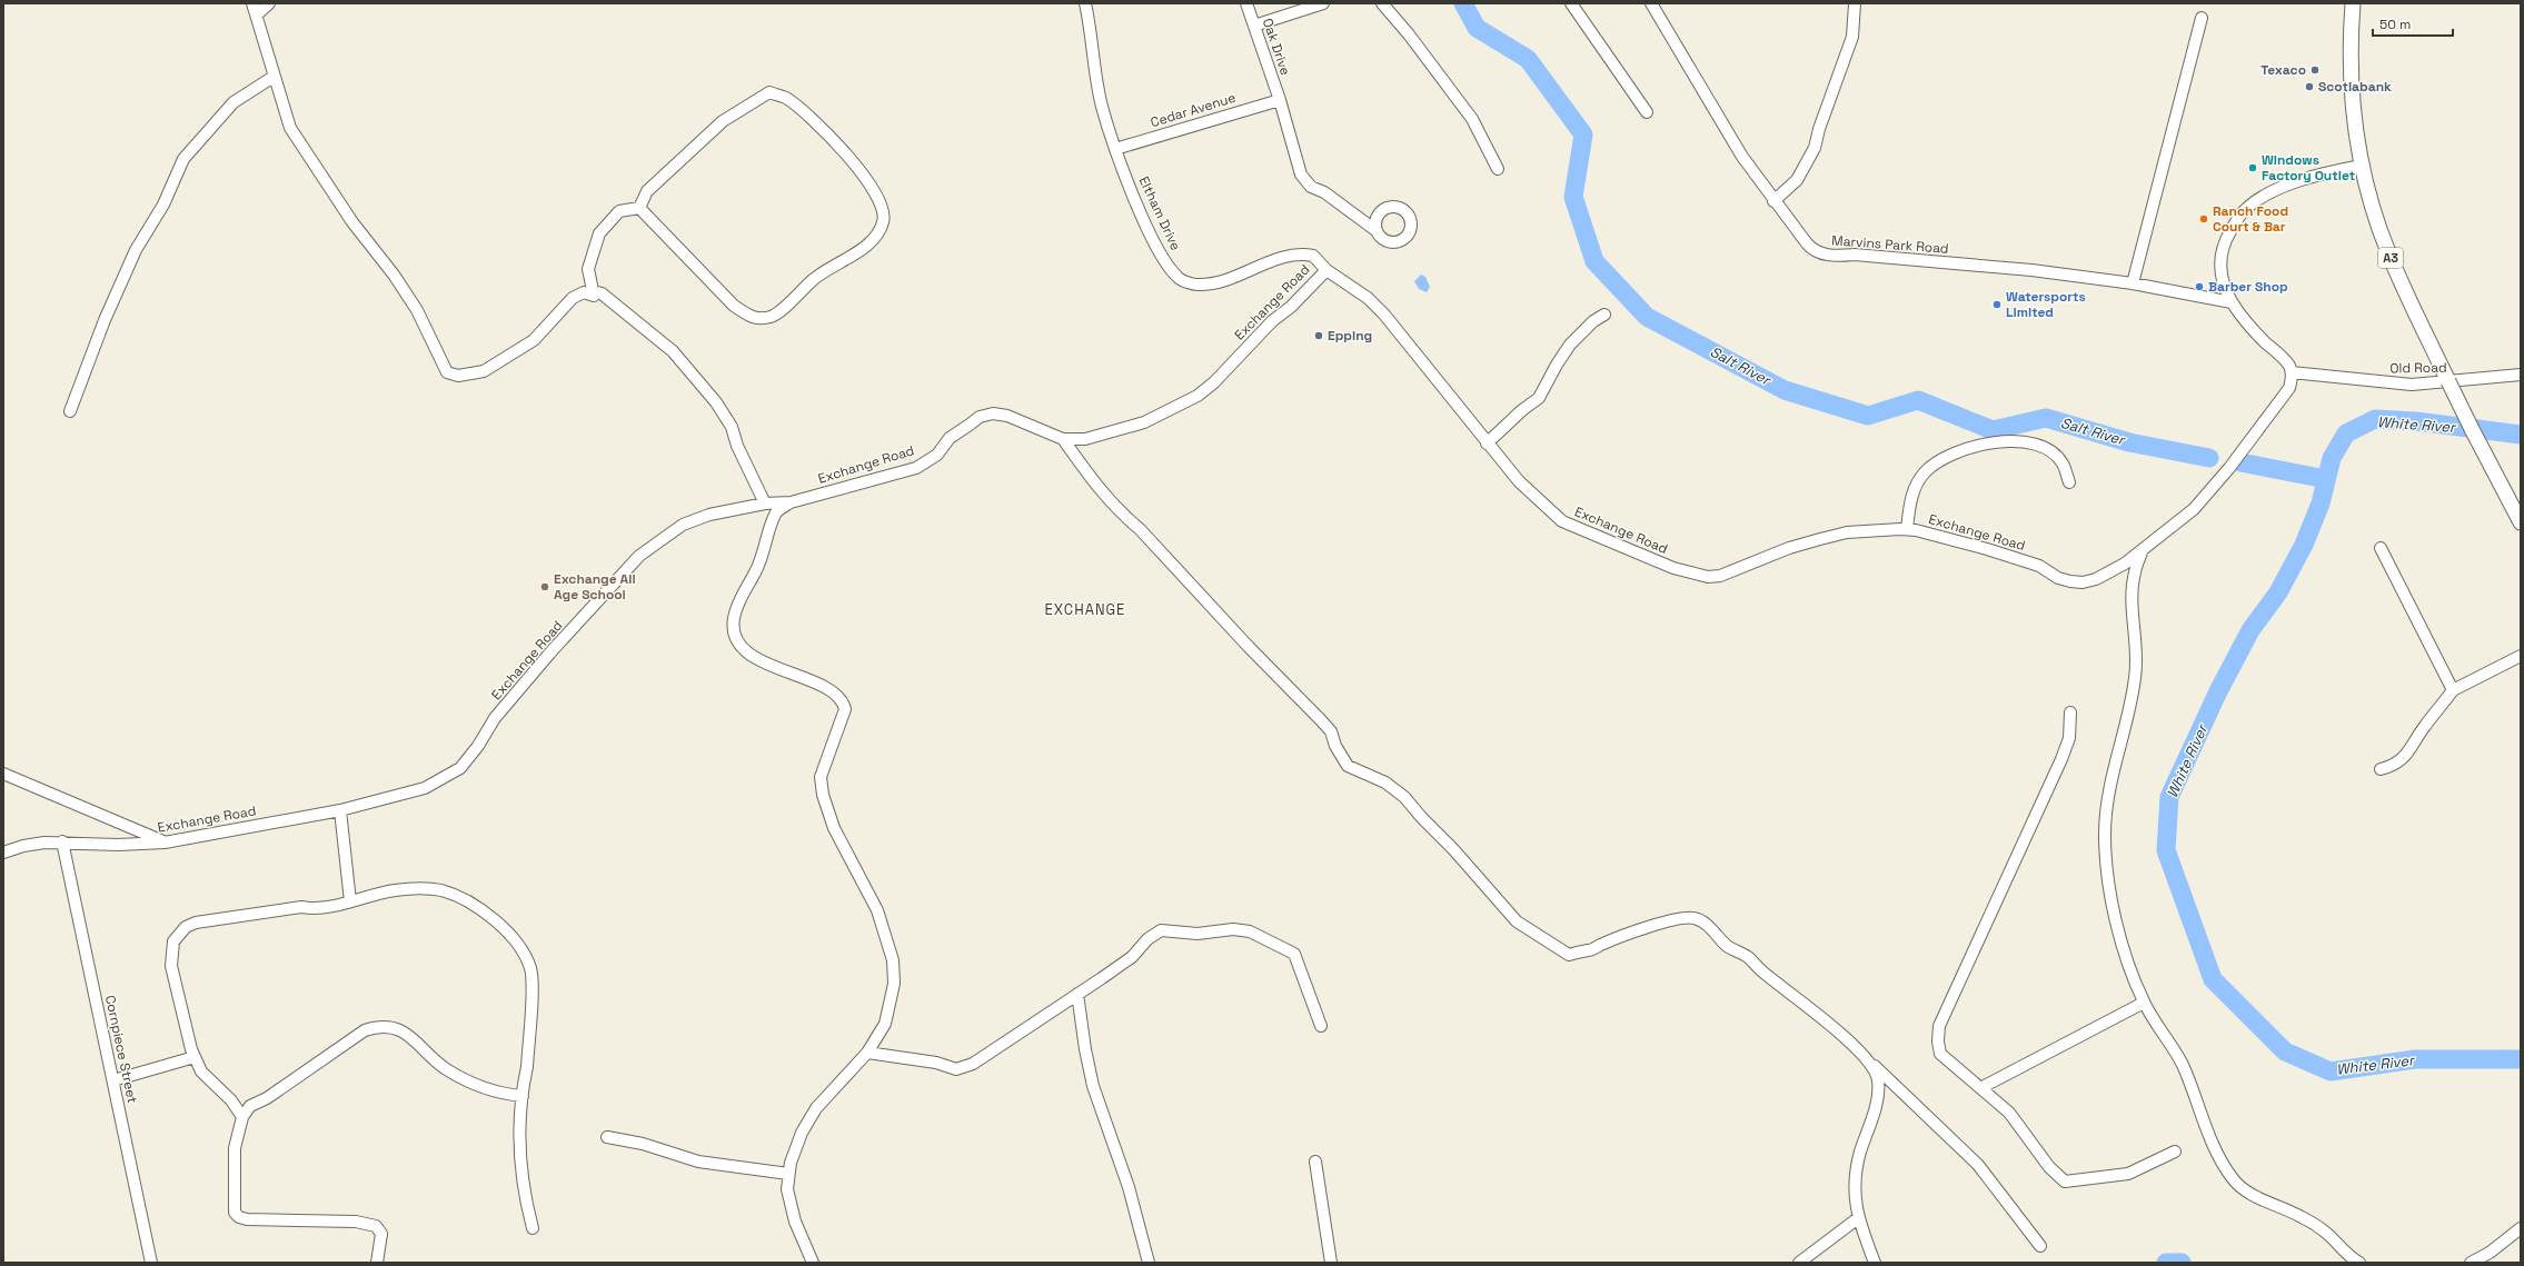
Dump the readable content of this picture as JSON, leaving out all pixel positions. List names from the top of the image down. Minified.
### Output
{"streets":{"main road":["A3"],"street":["Oak Drive","Cedar Avenue","Eltham Drive","Marvins Park Road","Exchange Road","Old Road","Cornpiece Street"]},"crossings":[["Oak Drive","Cedar Avenue"],["Cedar Avenue","Eltham Drive"],["Eltham Drive","Exchange Road"],["Exchange Road","Old Road"],["Exchange Road","Cornpiece Street"]],"districts":["EXCHANGE"],"water":["Salt River","White River"],"places":["Texaco","Scotiabank","Windows Factory Outlet","Ranch Food Court & Bar","Barber Shop","Watersports Limited","Epping","Exchange All Age School"],"scale_bar":"50 m"}
